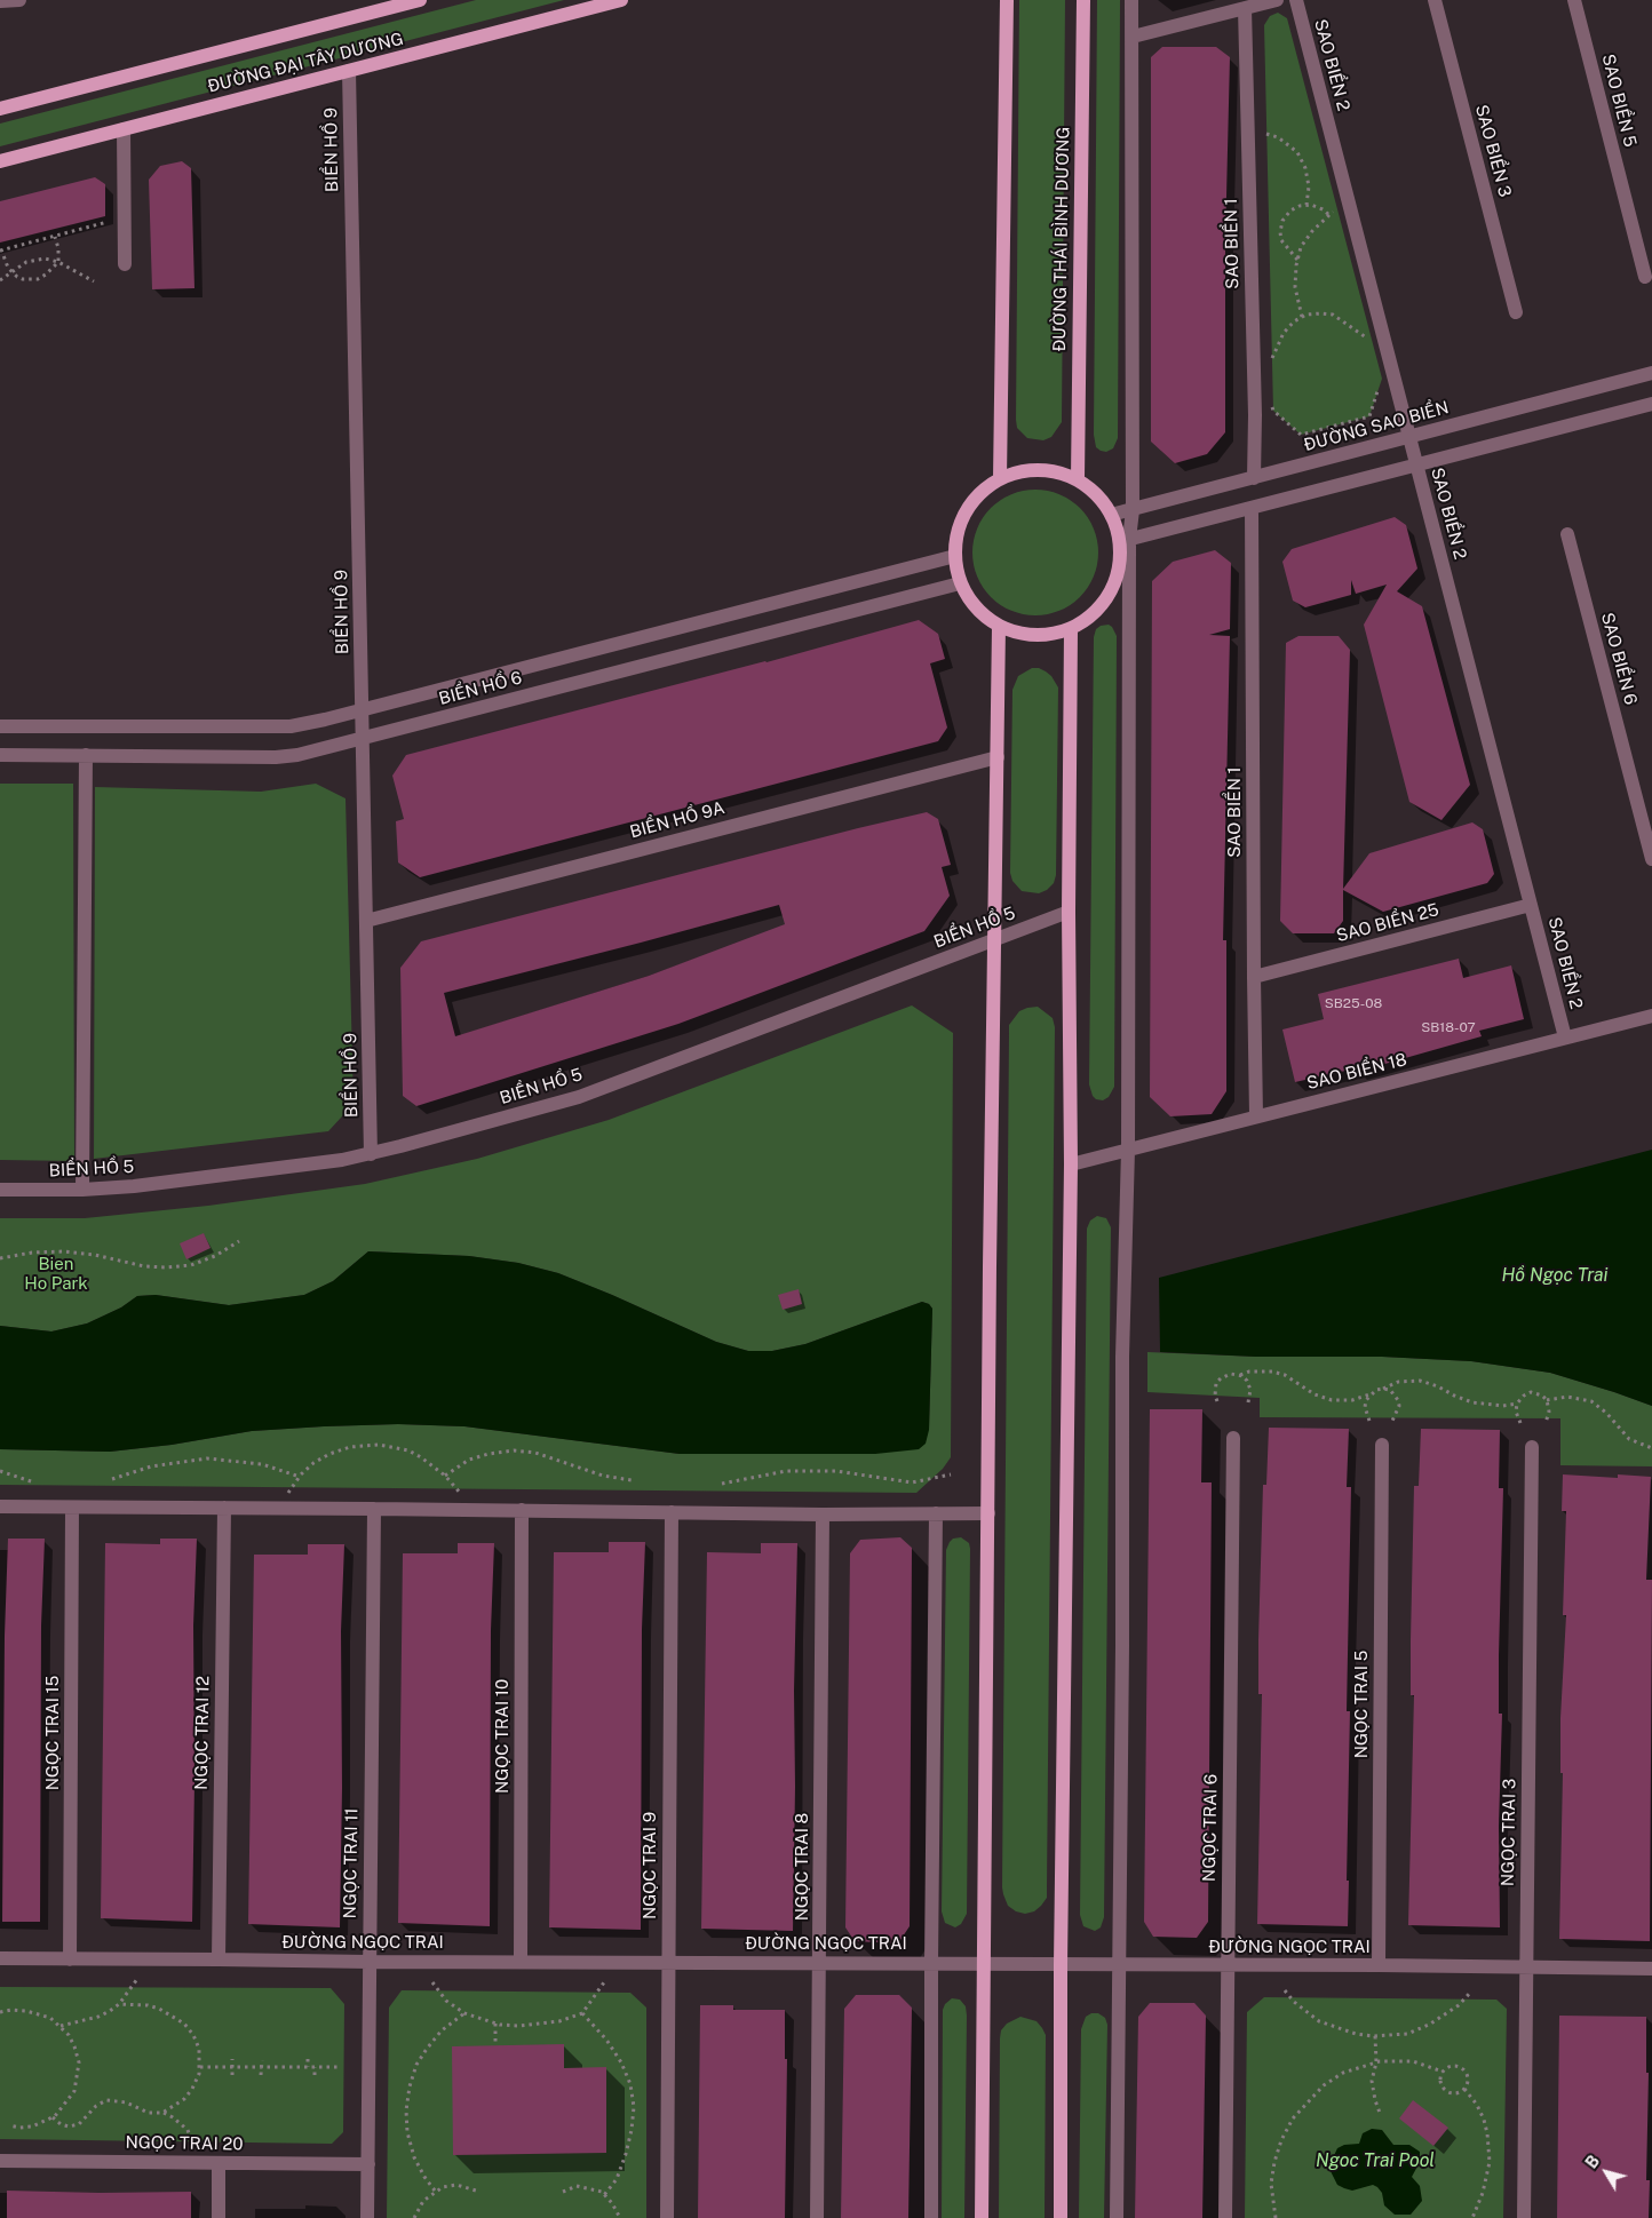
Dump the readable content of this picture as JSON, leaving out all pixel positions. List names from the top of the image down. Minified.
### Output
{"streets":{"main road":["ĐƯỜNG ĐẠI TÂY DƯƠNG","ĐƯỜNG THÁI BÌNH DƯƠNG"],"street":["SAO BIỂN 2","SAO BIỂN 5","BIỂN HỒ 9","SAO BIỂN 3","SAO BIỂN 1","ĐƯỜNG SAO BIỂN","SAO BIỂN 6","BIỂN HỒ 6","BIỂN HỒ 9A","SAO BIỂN 25","BIỂN HỒ 5","SAO BIỂN 18","NGỌC TRAI 5","NGỌC TRAI 15","NGỌC TRAI 12","NGỌC TRAI 10","NGỌC TRAI 6","NGỌC TRAI 3","NGỌC TRAI 11","NGỌC TRAI 9","NGỌC TRAI 8","ĐƯỜNG NGỌC TRAI","NGỌC TRAI 20"]},"crossings":[["ĐƯỜNG ĐẠI TÂY DƯƠNG","BIỂN HỒ 9"],["SAO BIỂN 2","ĐƯỜNG SAO BIỂN"],["SAO BIỂN 2","SAO BIỂN 25"],["SAO BIỂN 2","SAO BIỂN 18"],["BIỂN HỒ 9","BIỂN HỒ 6"],["BIỂN HỒ 9","BIỂN HỒ 9A"],["BIỂN HỒ 9","BIỂN HỒ 5"],["ĐƯỜNG THÁI BÌNH DƯƠNG","ĐƯỜNG SAO BIỂN"],["ĐƯỜNG THÁI BÌNH DƯƠNG","BIỂN HỒ 6"],["SAO BIỂN 1","ĐƯỜNG SAO BIỂN"],["SAO BIỂN 1","SAO BIỂN 25"],["SAO BIỂN 1","SAO BIỂN 18"],["ĐƯỜNG SAO BIỂN","BIỂN HỒ 6"],["NGỌC TRAI 5","ĐƯỜNG NGỌC TRAI"],["NGỌC TRAI 15","ĐƯỜNG NGỌC TRAI"],["NGỌC TRAI 12","ĐƯỜNG NGỌC TRAI"],["NGỌC TRAI 10","ĐƯỜNG NGỌC TRAI"],["NGỌC TRAI 6","ĐƯỜNG NGỌC TRAI"],["NGỌC TRAI 3","ĐƯỜNG NGỌC TRAI"],["NGỌC TRAI 11","ĐƯỜNG NGỌC TRAI"],["NGỌC TRAI 11","NGỌC TRAI 20"],["NGỌC TRAI 9","ĐƯỜNG NGỌC TRAI"],["NGỌC TRAI 8","ĐƯỜNG NGỌC TRAI"]],"water":["Hồ Ngọc Trai","Ngoc Trai Pool"],"parks":["Bien Ho Park"],"house_numbers":["SB25-08","SB18-07"],"north":"top left"}
